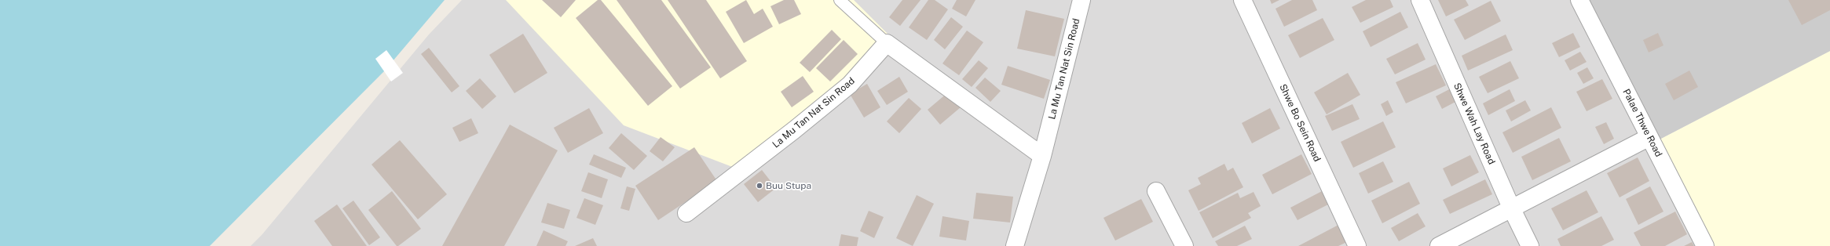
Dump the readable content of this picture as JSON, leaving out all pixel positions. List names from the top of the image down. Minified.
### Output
{"streets":{"street":["La Mu Tan Nat Sin Road","Shwe Bo Sein Road","Palae Thwe Road","Shwe Wah Lay Road"]},"places":["Buu Stupa"]}
